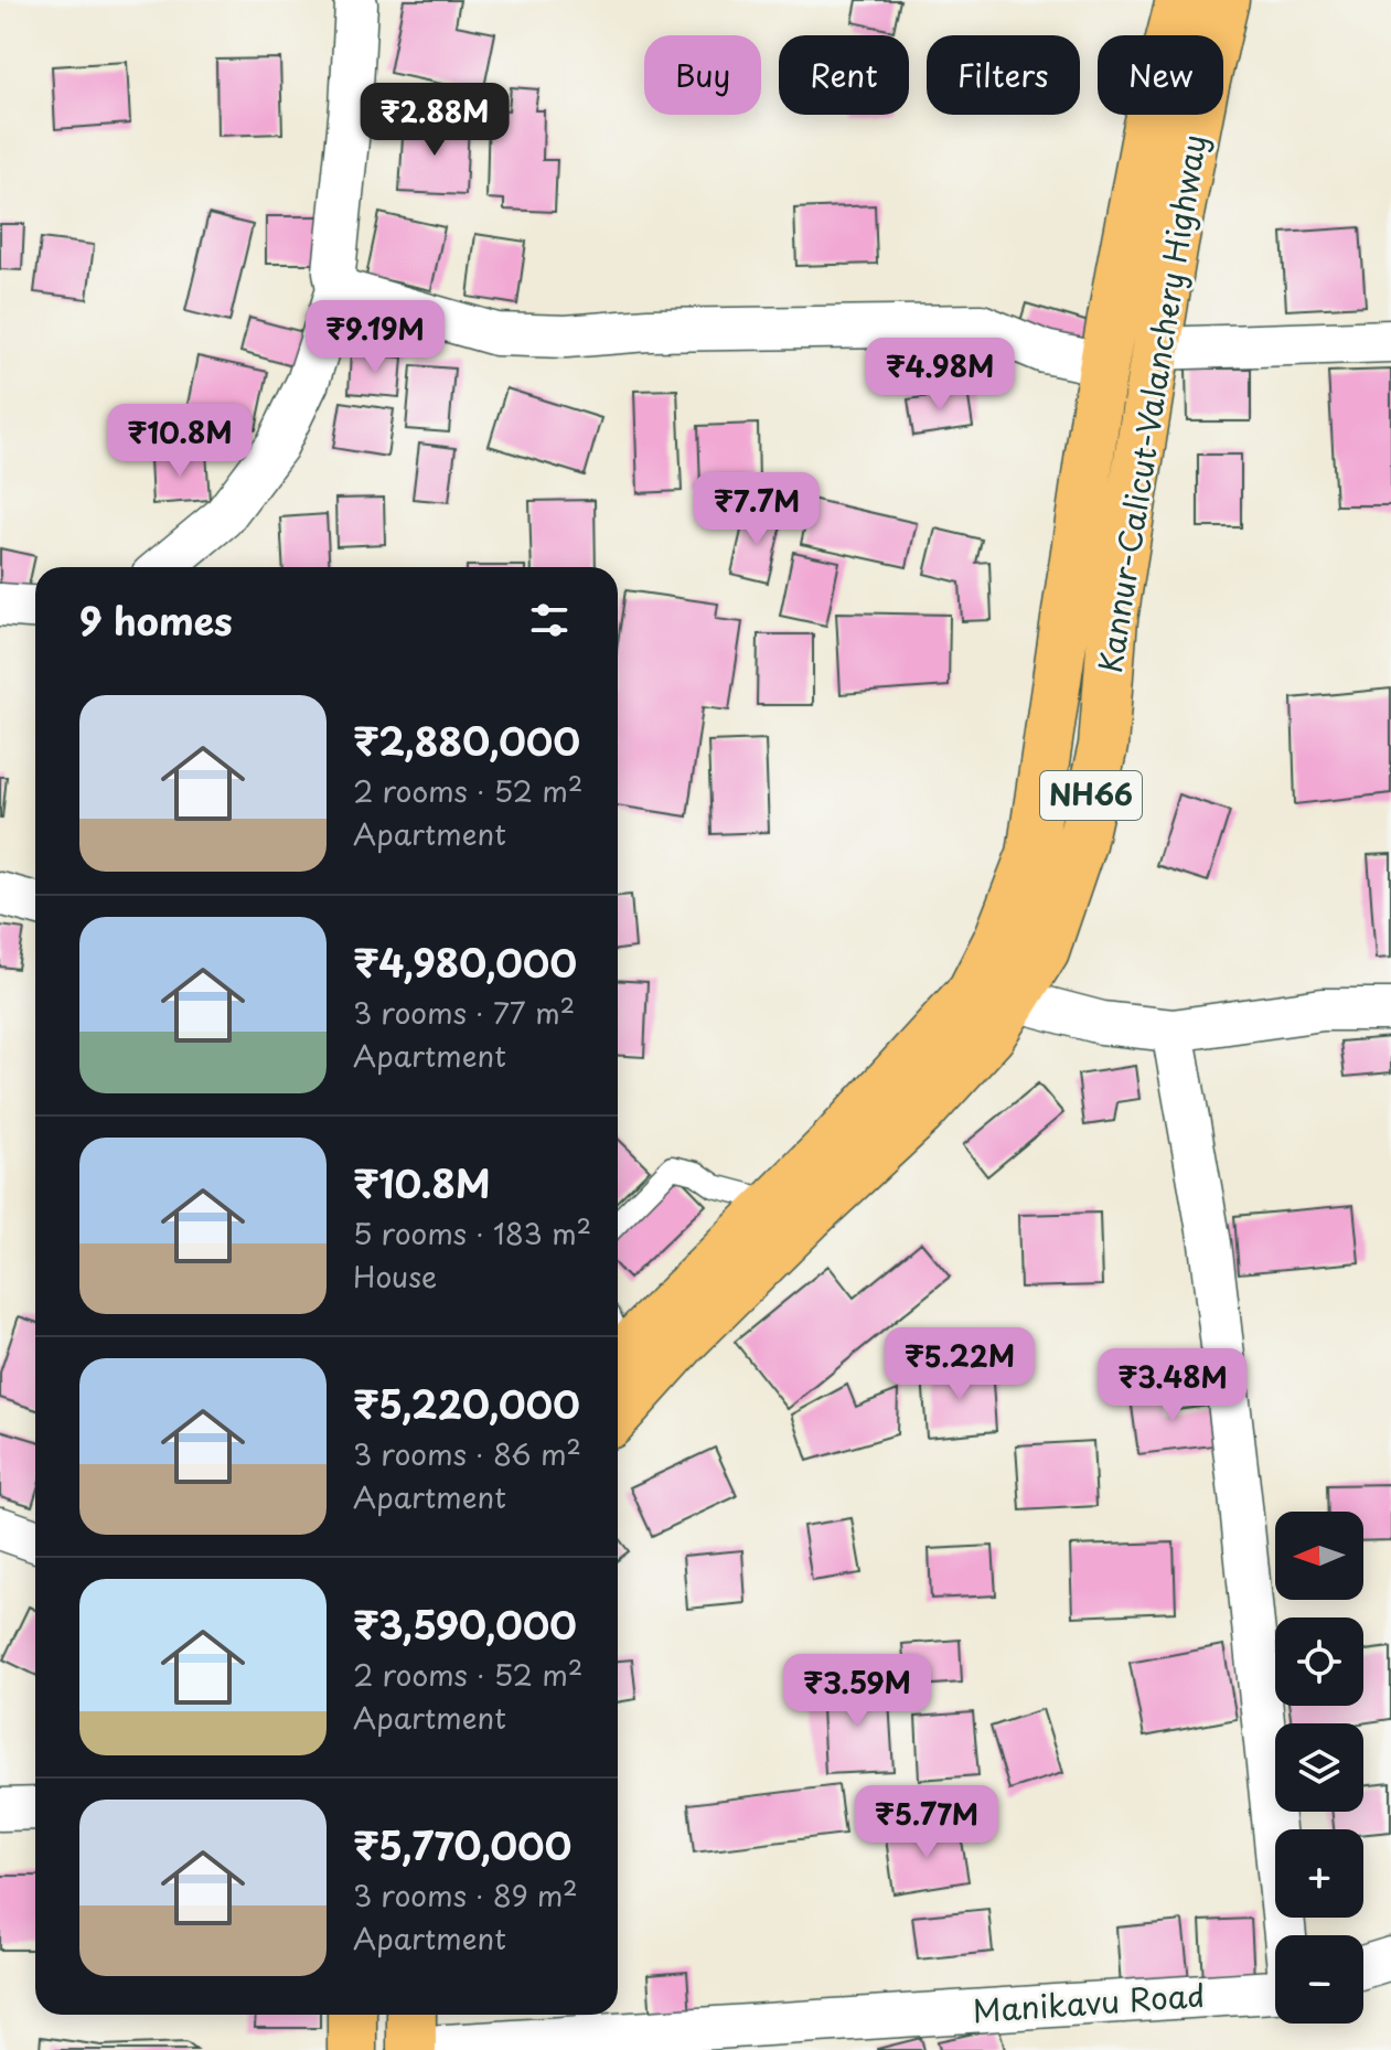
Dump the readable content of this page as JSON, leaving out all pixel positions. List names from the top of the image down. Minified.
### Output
{"streets":{"highway":["Kannur-Calicut-Valanchery Highway","NH66"],"street":["Manikavu Road"]},"north":"left","page":{"chip":["Buy","Rent","Filters","New"],"price":["₹2.88M","₹9.19M","₹4.98M","₹10.8M","₹7.7M","₹5.22M","₹3.48M","₹3.59M","₹5.77M"],"heading":"9 homes","list":[{"name":"₹2,880,000","note":"2 rooms · 52 m² · Apartment"},{"name":"₹4,980,000","note":"3 rooms · 77 m² · Apartment"},{"name":"₹10.8M","note":"5 rooms · 183 m² · House"},{"name":"₹5,220,000","note":"3 rooms · 86 m² · Apartment"},{"name":"₹3,590,000","note":"2 rooms · 52 m² · Apartment"},{"name":"₹5,770,000","note":"3 rooms · 89 m² · Apartment"}],"map_buttons":["+","−"]}}
